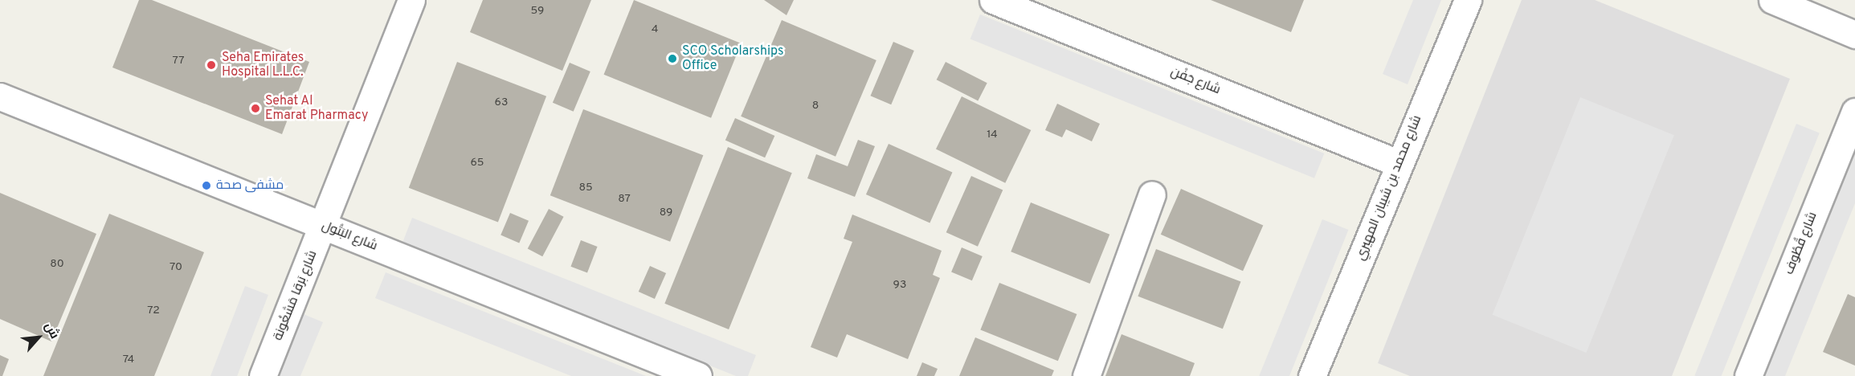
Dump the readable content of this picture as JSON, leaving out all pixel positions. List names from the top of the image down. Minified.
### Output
{"streets":{"street":["شارع جَفْن","شارع محمد بن شيبان المهيري","شارع البَتُول","شارع قُطُوف","شارع بَرقا مَشغُونة"]},"crossings":[["شارع جَفْن","شارع محمد بن شيبان المهيري"],["شارع البَتُول","شارع بَرقا مَشغُونة"]],"places":["SCO Scholarships Office","Seha Emirates Hospital L.L.C.","Sehat Al Emarat Pharmacy","مشفى صحة"],"house_numbers":["59","4","77","63","8","14","65","85","87","89","80","70","93","72","74"],"north":"top right"}
